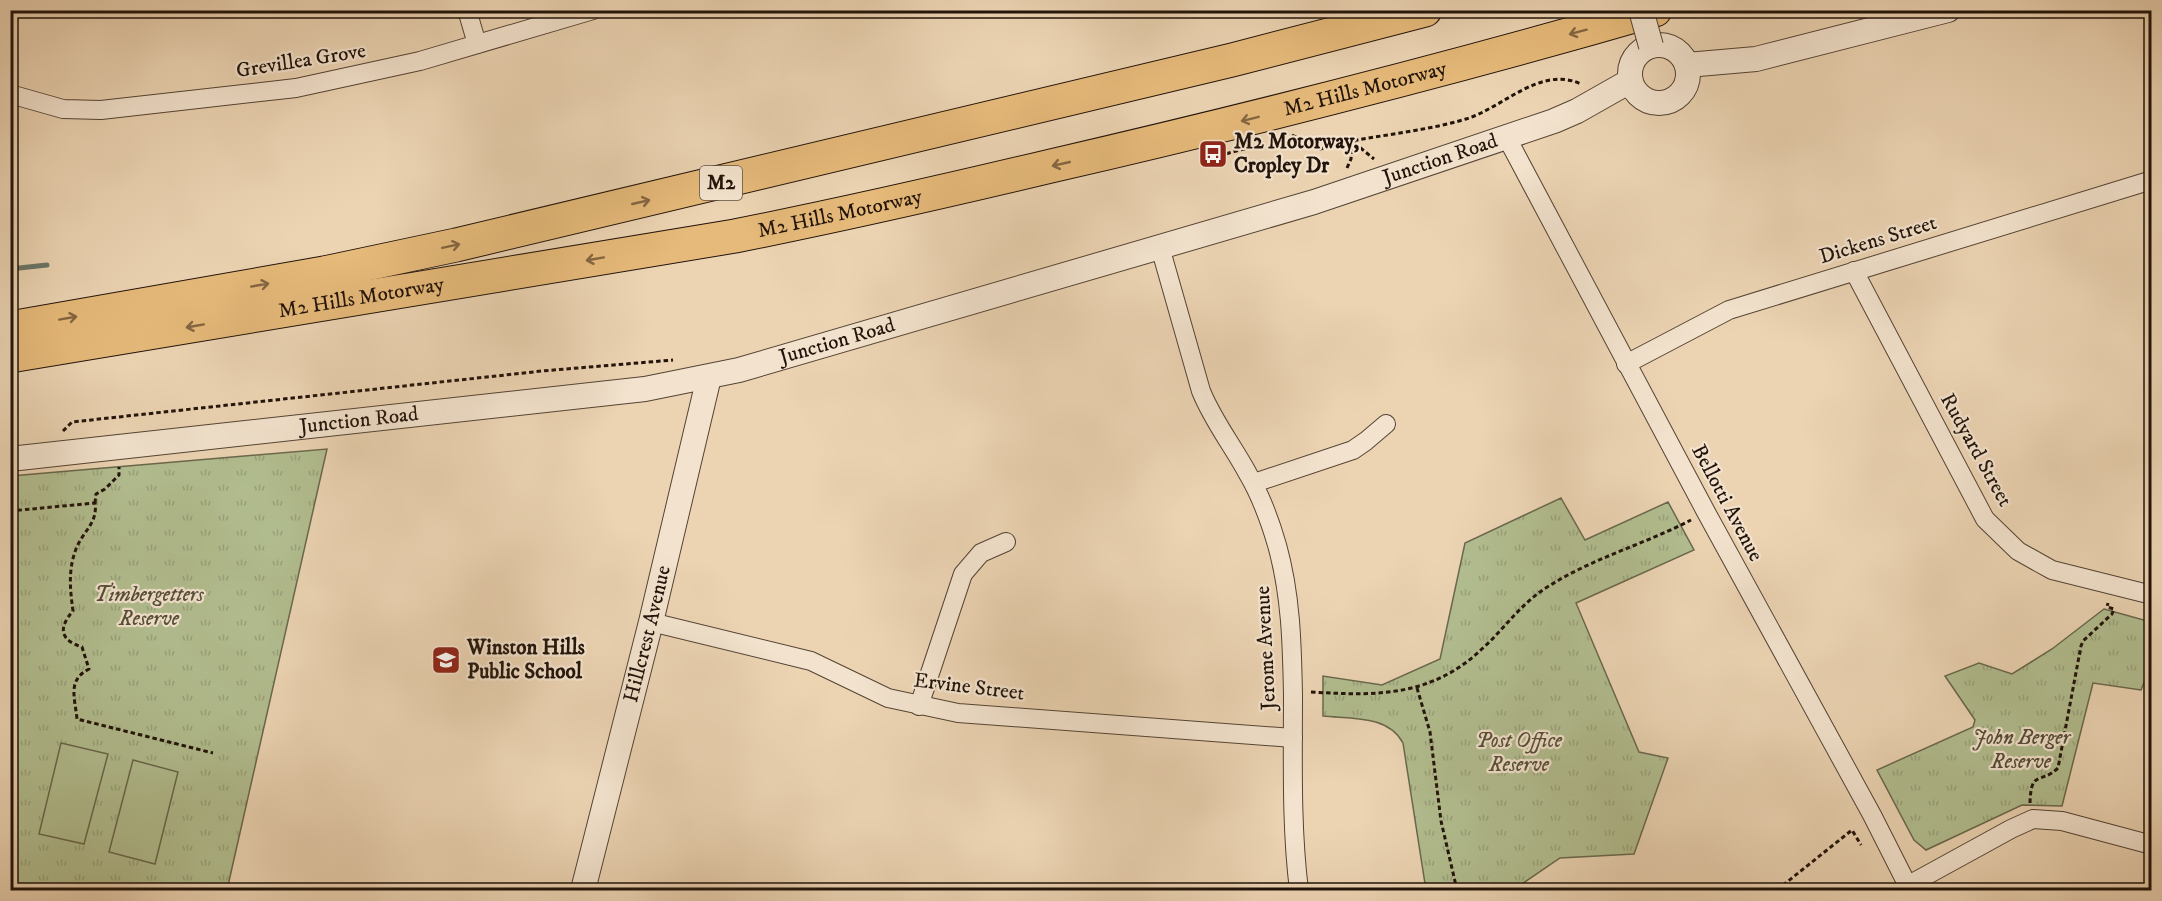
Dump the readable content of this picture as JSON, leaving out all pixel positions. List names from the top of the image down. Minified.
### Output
{"streets":{"highway":["M2 Hills Motorway","M2"],"street":["Grevillea Grove","Junction Road","Dickens Street","Rudyard Street","Bellotti Avenue","Hillcrest Avenue","Jerome Avenue","Ervine Street"]},"crossings":[["Junction Road","Bellotti Avenue"],["Junction Road","Hillcrest Avenue"],["Junction Road","Jerome Avenue"],["Dickens Street","Rudyard Street"],["Dickens Street","Bellotti Avenue"],["Hillcrest Avenue","Ervine Street"],["Jerome Avenue","Ervine Street"]],"parks":["Timbergetters Reserve","John Berger Reserve","Post Office Reserve"],"places":{"bus stop":["M2 Motorway, Cropley Dr"],"school or university":["Winston Hills Public School"]}}
